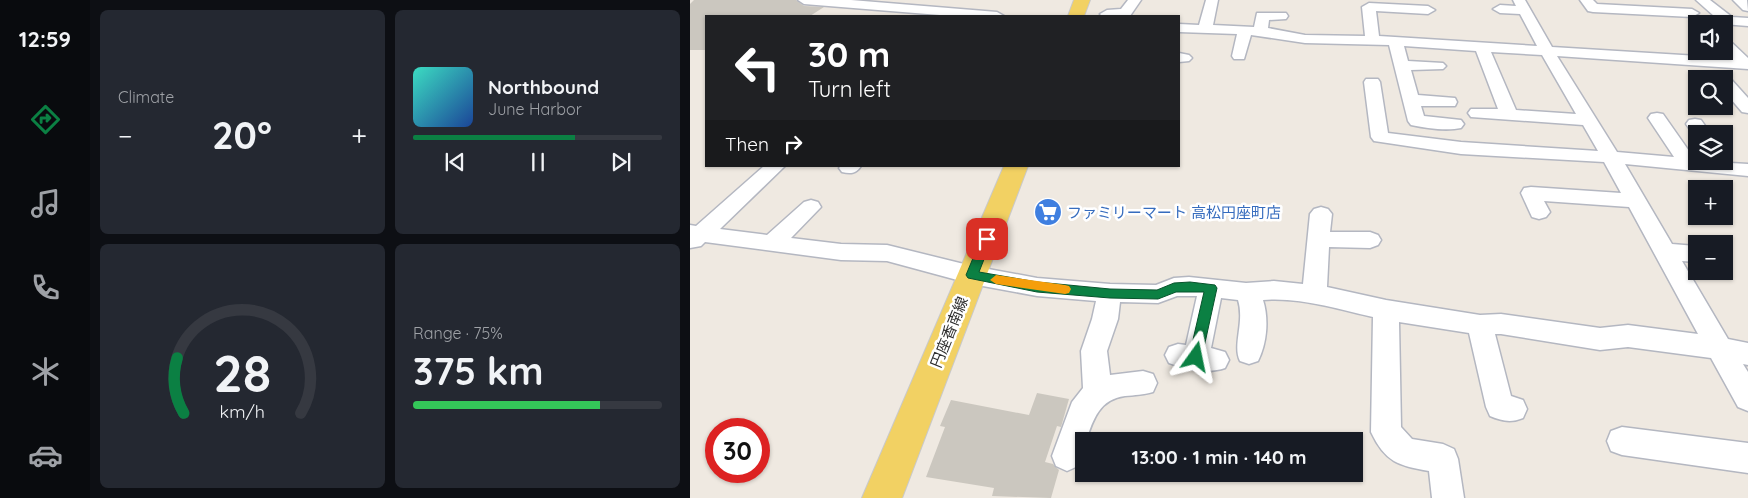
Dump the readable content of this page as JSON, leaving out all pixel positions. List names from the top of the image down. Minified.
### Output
{"streets":{"main road":["円座香南線"]},"places":{"supermarket":["ファミリーマート 高松円座町店"]},"page":{"tabs":"12:59","tile":["Climate",["Range · 75%","375 km"]],"map_buttons":["+","−"],"turn":["30 m","Turn left"],"song":["Northbound","June Harbor"],"heat":["−","20°","+"],"then":"Then","limit":"30","trip":"13:00 · 1 min · 140 m","gauge":["28","km/h"]}}
